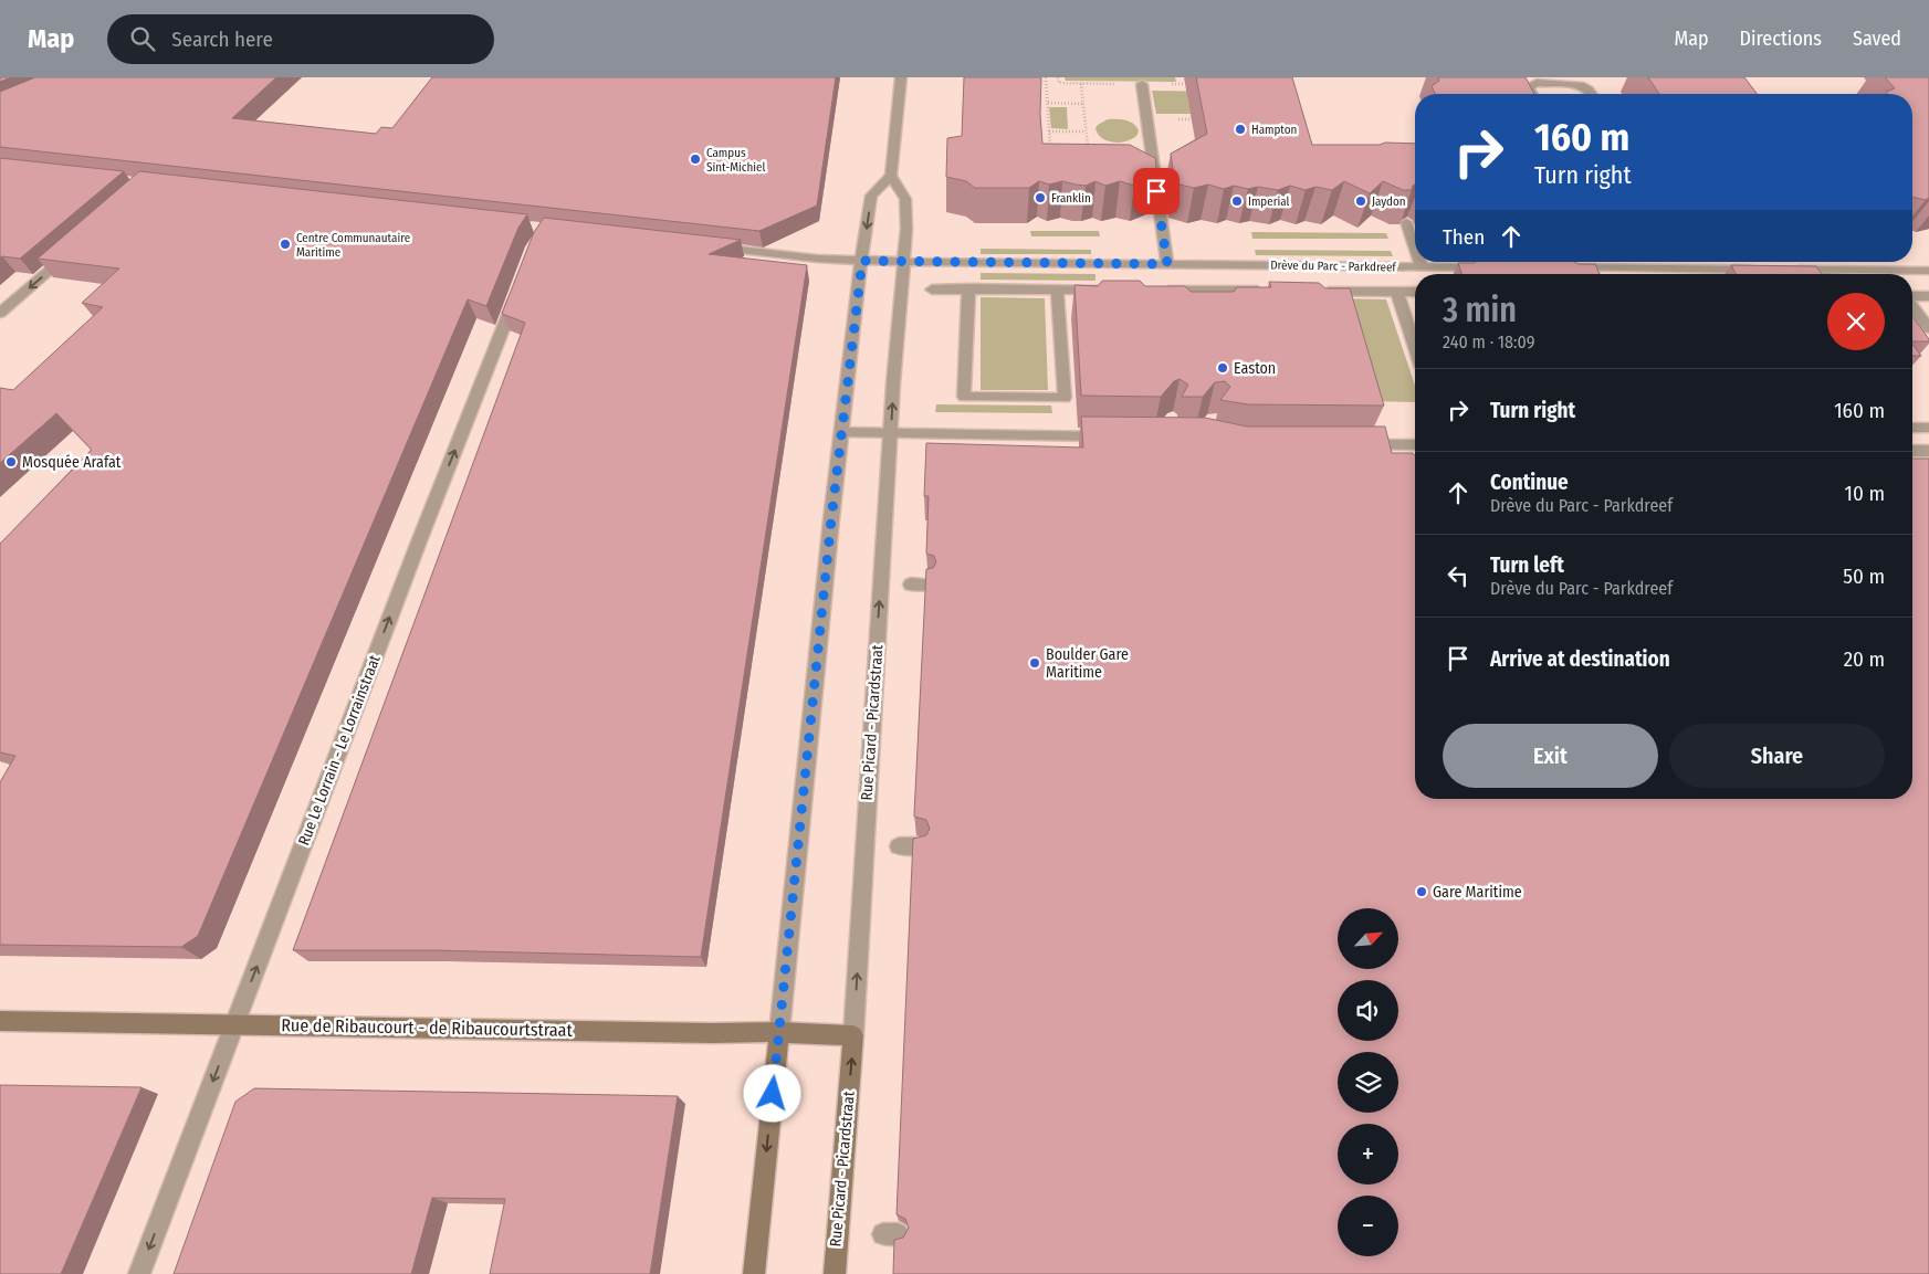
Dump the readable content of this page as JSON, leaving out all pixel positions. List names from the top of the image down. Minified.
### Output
{"streets":{"street":["Drève du Parc - Parkdreef","Rue Picard - Picardstraat","Rue Le Lorrain - Le Lorrainstraat","Rue de Ribaucourt - de Ribaucourtstraat"]},"crossings":[["Drève du Parc - Parkdreef","Rue Picard - Picardstraat"],["Rue Picard - Picardstraat","Rue de Ribaucourt - de Ribaucourtstraat"],["Rue Le Lorrain - Le Lorrainstraat","Rue de Ribaucourt - de Ribaucourtstraat"]],"places":["Hampton","Campus Sint-Michiel","Franklin","Imperial","Jaydon","Centre Communautaire Maritime","Easton","Mosquée Arafat","Boulder Gare Maritime","Gare Maritime"],"north":"top right","page":{"header":"Map","search":"Search here","nav":["Map","Directions","Saved"],"turn":["160 m","Turn right"],"then":"Then","heading":["3 min","240 m · 18:09"],"list":[{"name":"Turn right","value":"160 m"},{"name":"Continue","note":"Drève du Parc - Parkdreef","value":"10 m"},{"name":"Turn left","note":"Drève du Parc - Parkdreef","value":"50 m"},{"name":"Arrive at destination","value":"20 m"}],"buttons":["Exit","Share"],"map_buttons":["+","−"]}}
